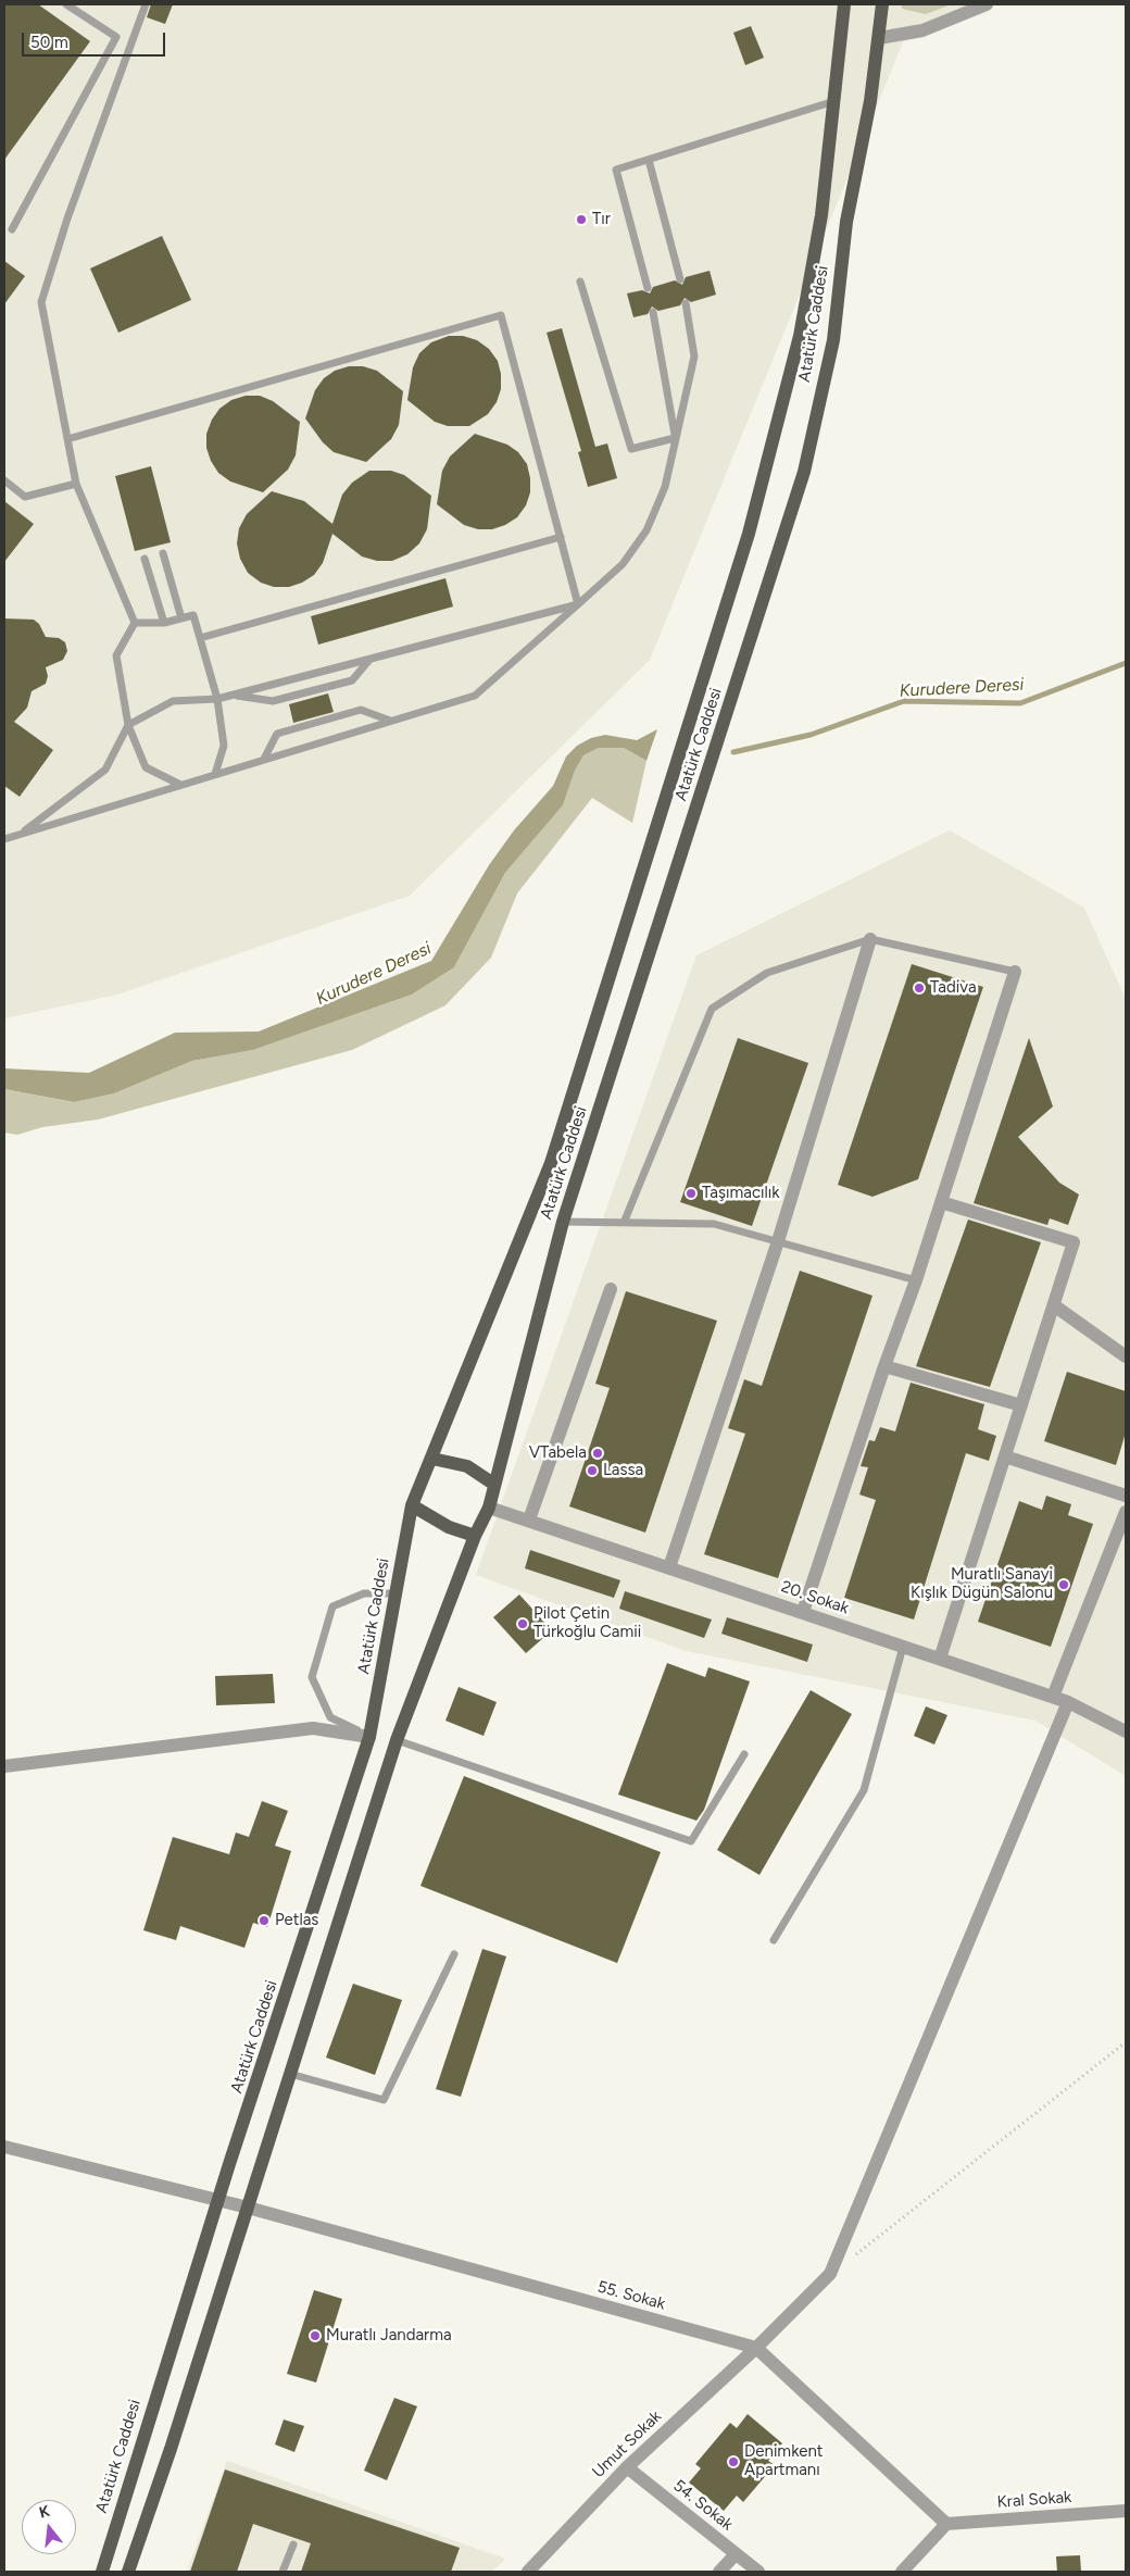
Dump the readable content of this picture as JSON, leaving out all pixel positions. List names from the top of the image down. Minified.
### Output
{"streets":{"main road":["Atatürk Caddesi"],"street":["20. Sokak","55. Sokak","Umut Sokak","Kral Sokak","54. Sokak"]},"crossings":[["Atatürk Caddesi","20. Sokak"],["Atatürk Caddesi","55. Sokak"],["20. Sokak","Umut Sokak"],["55. Sokak","Umut Sokak"],["55. Sokak","Kral Sokak"],["Umut Sokak","54. Sokak"]],"water":["Kurudere Deresi"],"places":["Tır","Tadiva","Taşımacılık","VTabela","Lassa","Muratlı Sanayi Kışlık Dügün Salonu","Pilot Çetin Türkoğlu Camii","Petlas","Muratlı Jandarma","Denimkent Apartmanı"],"scale_bar":"50 m","north":"top"}
